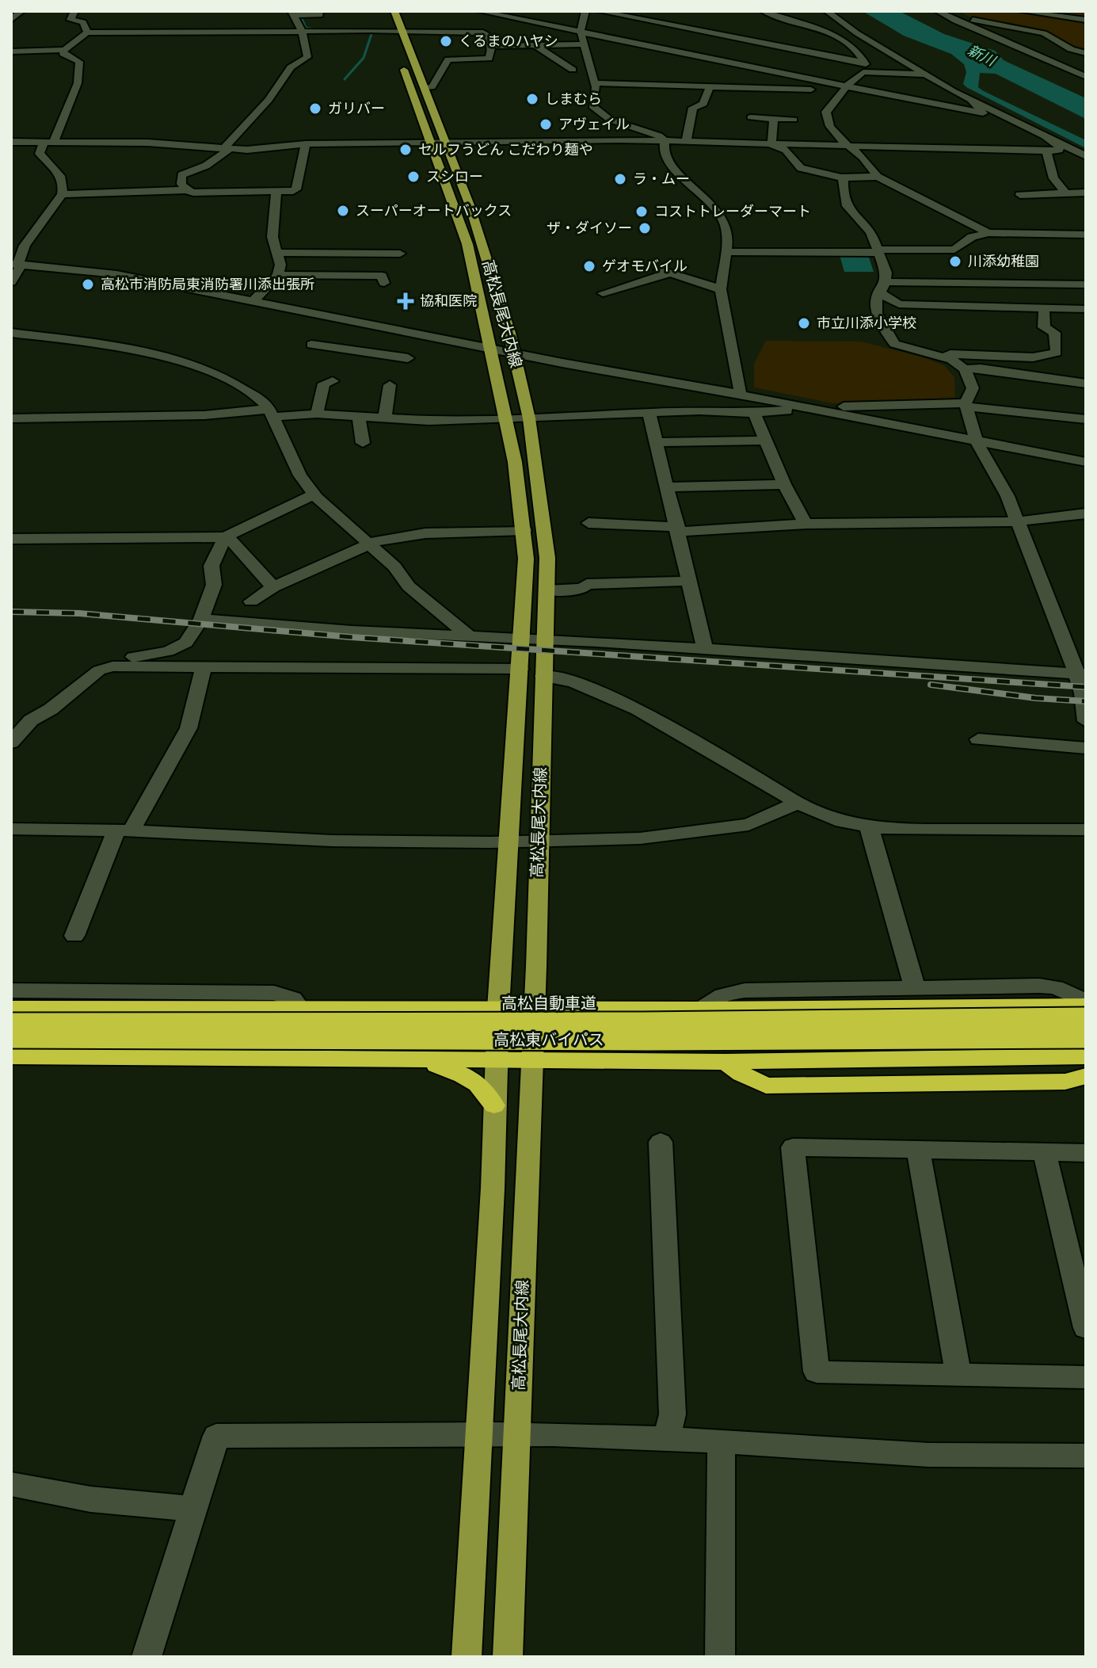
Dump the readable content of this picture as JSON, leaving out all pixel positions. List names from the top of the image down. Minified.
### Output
{"streets":{"highway":["高松自動車道","高松東バイパス"],"main road":["高松長尾大内線"]},"crossings":[["高松長尾大内線","高松東バイパス"]],"water":["新川"],"places":{"other":["くるまのハヤシ","しまむら","ガリバー","アヴェイル","セルフうどん こだわり麺や","スシロー","ラ・ムー","スーパーオートバックス","コストトレーダーマート","ザ・ダイソー","川添幼稚園","ゲオモバイル","高松市消防局東消防署川添出張所","市立川添小学校"],"health":["協和医院"]}}
